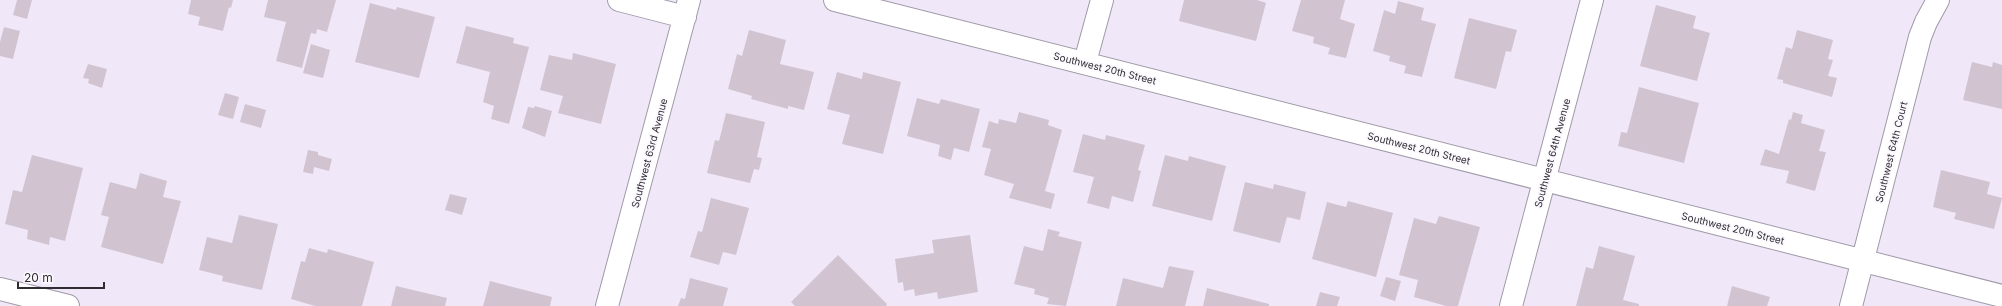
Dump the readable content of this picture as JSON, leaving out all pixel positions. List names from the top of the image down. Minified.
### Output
{"streets":{"street":["Southwest 20th Street","Southwest 64th Court","Southwest 63rd Avenue","Southwest 64th Avenue"]},"crossings":[["Southwest 20th Street","Southwest 64th Court"],["Southwest 20th Street","Southwest 64th Avenue"]],"scale_bar":"20 m"}
